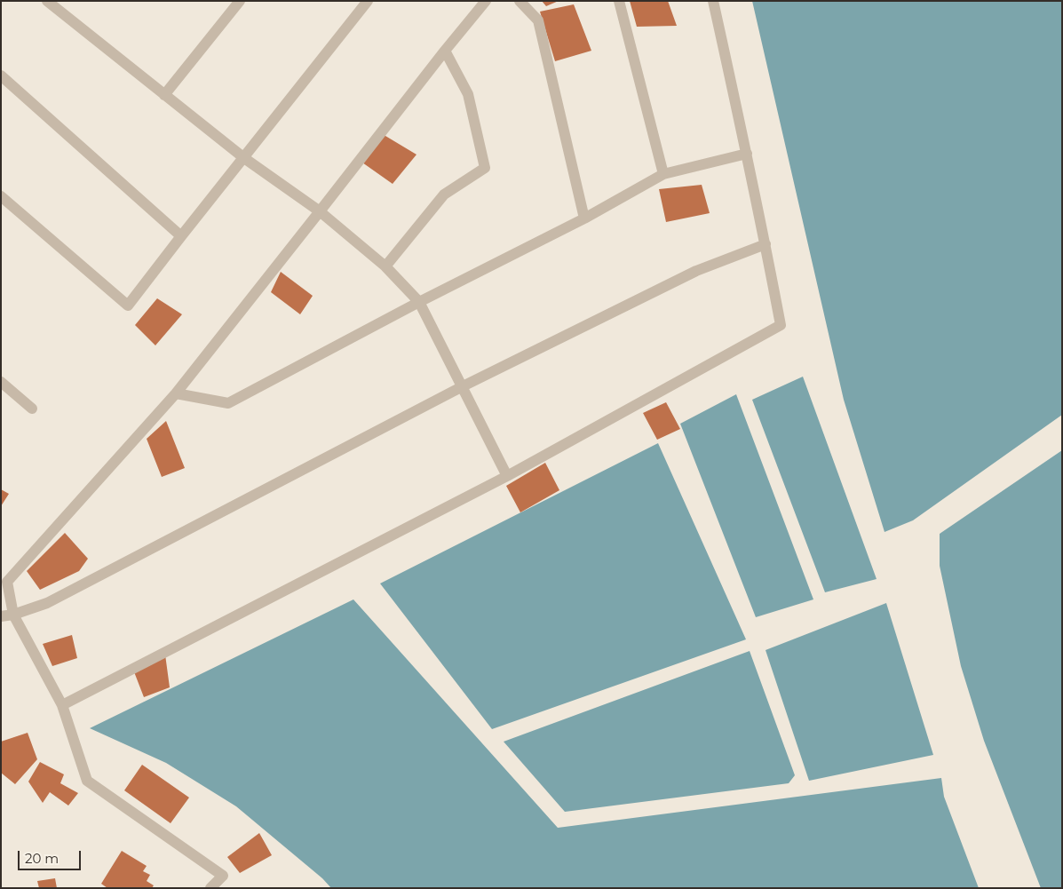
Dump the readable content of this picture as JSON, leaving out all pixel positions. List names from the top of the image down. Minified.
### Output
{"scale_bar":"20 m"}
